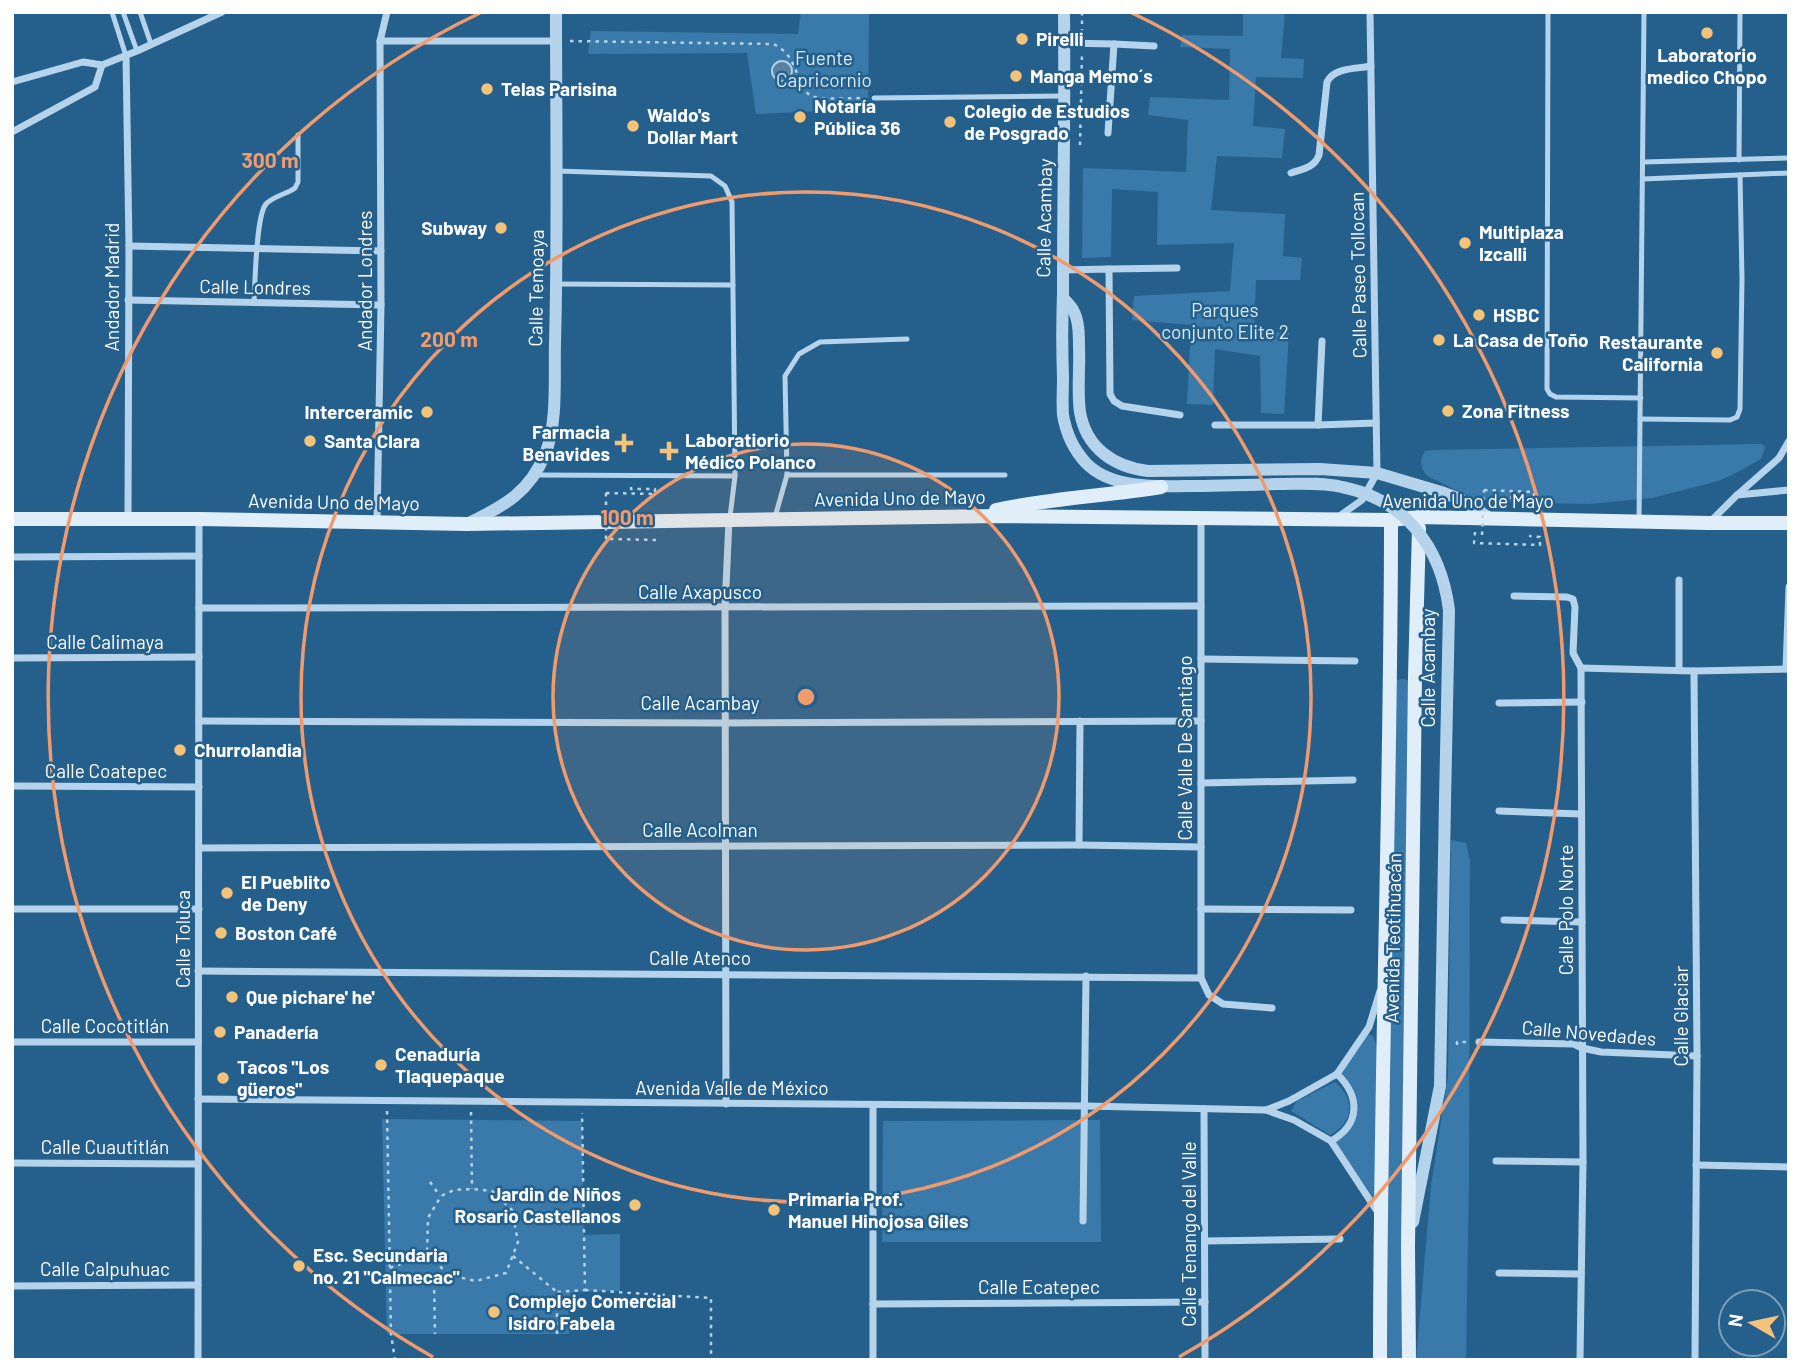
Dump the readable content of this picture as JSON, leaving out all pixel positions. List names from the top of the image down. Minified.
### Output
{"streets":{"main road":["Avenida Uno de Mayo","Avenida Teotihuacán"],"street":["Calle Acambay","Calle Paseo Tollocan","Andador Londres","Andador Madrid","Calle Londres","Calle Temoaya","Calle Axapusco","Calle Calimaya","Calle Valle De Santiago","Calle Coatepec","Calle Acolman","Calle Polo Norte","Calle Toluca","Calle Atenco","Calle Glaciar","Calle Cocotitlán","Calle Novedades","Avenida Valle de México","Calle Cuautitlán","Calle Tenango del Valle","Calle Calpuhuac","Calle Ecatepec"]},"crossings":[["Calle Acambay","Calle Paseo Tollocan"],["Calle Acambay","Avenida Uno de Mayo"],["Calle Acambay","Calle Valle De Santiago"],["Calle Acambay","Avenida Teotihuacán"],["Calle Acambay","Calle Toluca"],["Andador Londres","Calle Londres"],["Andador Londres","Avenida Uno de Mayo"],["Andador Madrid","Calle Londres"],["Andador Madrid","Avenida Uno de Mayo"],["Calle Temoaya","Avenida Uno de Mayo"],["Avenida Uno de Mayo","Calle Valle De Santiago"],["Avenida Uno de Mayo","Avenida Teotihuacán"],["Avenida Uno de Mayo","Calle Toluca"],["Calle Axapusco","Calle Valle De Santiago"],["Calle Axapusco","Calle Toluca"],["Calle Calimaya","Calle Toluca"],["Calle Valle De Santiago","Calle Acolman"],["Calle Valle De Santiago","Calle Atenco"],["Calle Coatepec","Calle Toluca"],["Calle Acolman","Calle Toluca"],["Calle Polo Norte","Calle Novedades"],["Avenida Teotihuacán","Avenida Valle de México"],["Calle Toluca","Calle Atenco"],["Calle Toluca","Calle Cocotitlán"],["Calle Toluca","Avenida Valle de México"],["Calle Toluca","Calle Cuautitlán"],["Calle Toluca","Calle Calpuhuac"],["Calle Glaciar","Calle Novedades"],["Avenida Valle de México","Calle Tenango del Valle"],["Calle Tenango del Valle","Calle Ecatepec"]],"parks":["Fuente Capricornio","Parques conjunto Elite 2"],"places":{"other":["Laboratorio medico Chopo","Pirelli","Manga Memo´s","Telas Parisina","Notaría Pública 36","Colegio de Estudios de Posgrado","Waldo's Dollar Mart","Subway","Multiplaza Izcalli","HSBC","La Casa de Toño","Restaurante California","Zona Fitness","Interceramic","Santa Clara","Churrolandia","El Pueblito de Deny","Boston Café","Que pichare' he'","Panadería","Cenaduría Tlaquepaque","Tacos \"Los güeros\"","Jardin de Niños Rosario Castellanos","Primaria Prof. Manuel Hinojosa Giles","Esc. Secundaria no. 21 \"Calmecac\"","Complejo Comercial Isidro Fabela"],"health":["Farmacia Benavides","Laboratiorio Médico Polanco"]},"north":"left","rings":["300 m","200 m","100 m"]}
